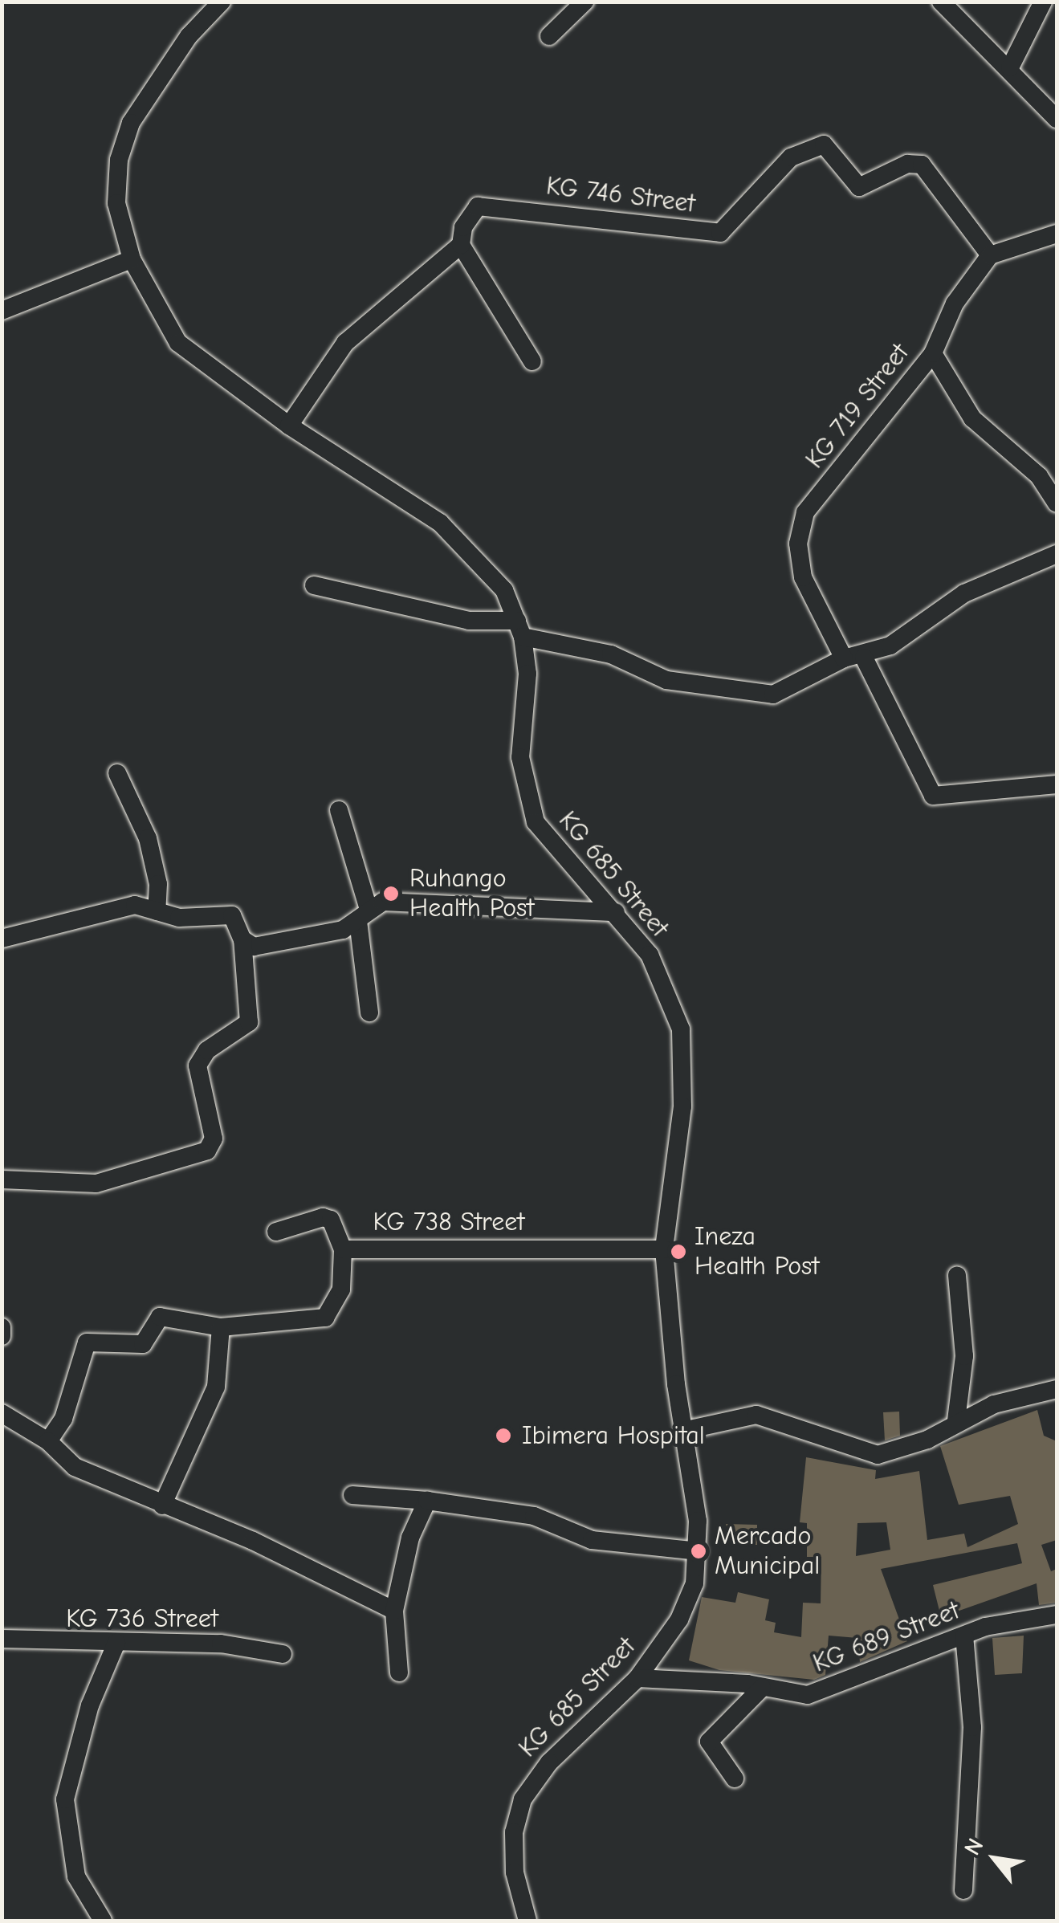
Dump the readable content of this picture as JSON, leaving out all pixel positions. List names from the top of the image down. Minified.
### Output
{"streets":{"street":["KG 746 Street","KG 719 Street","KG 685 Street","KG 738 Street","KG 736 Street","KG 689 Street"]},"crossings":[["KG 746 Street","KG 719 Street"],["KG 746 Street","KG 685 Street"],["KG 685 Street","KG 738 Street"],["KG 685 Street","KG 689 Street"]],"places":["Ruhango Health Post","Ineza Health Post","Ibimera Hospital","Mercado Municipal"],"north":"top left"}
